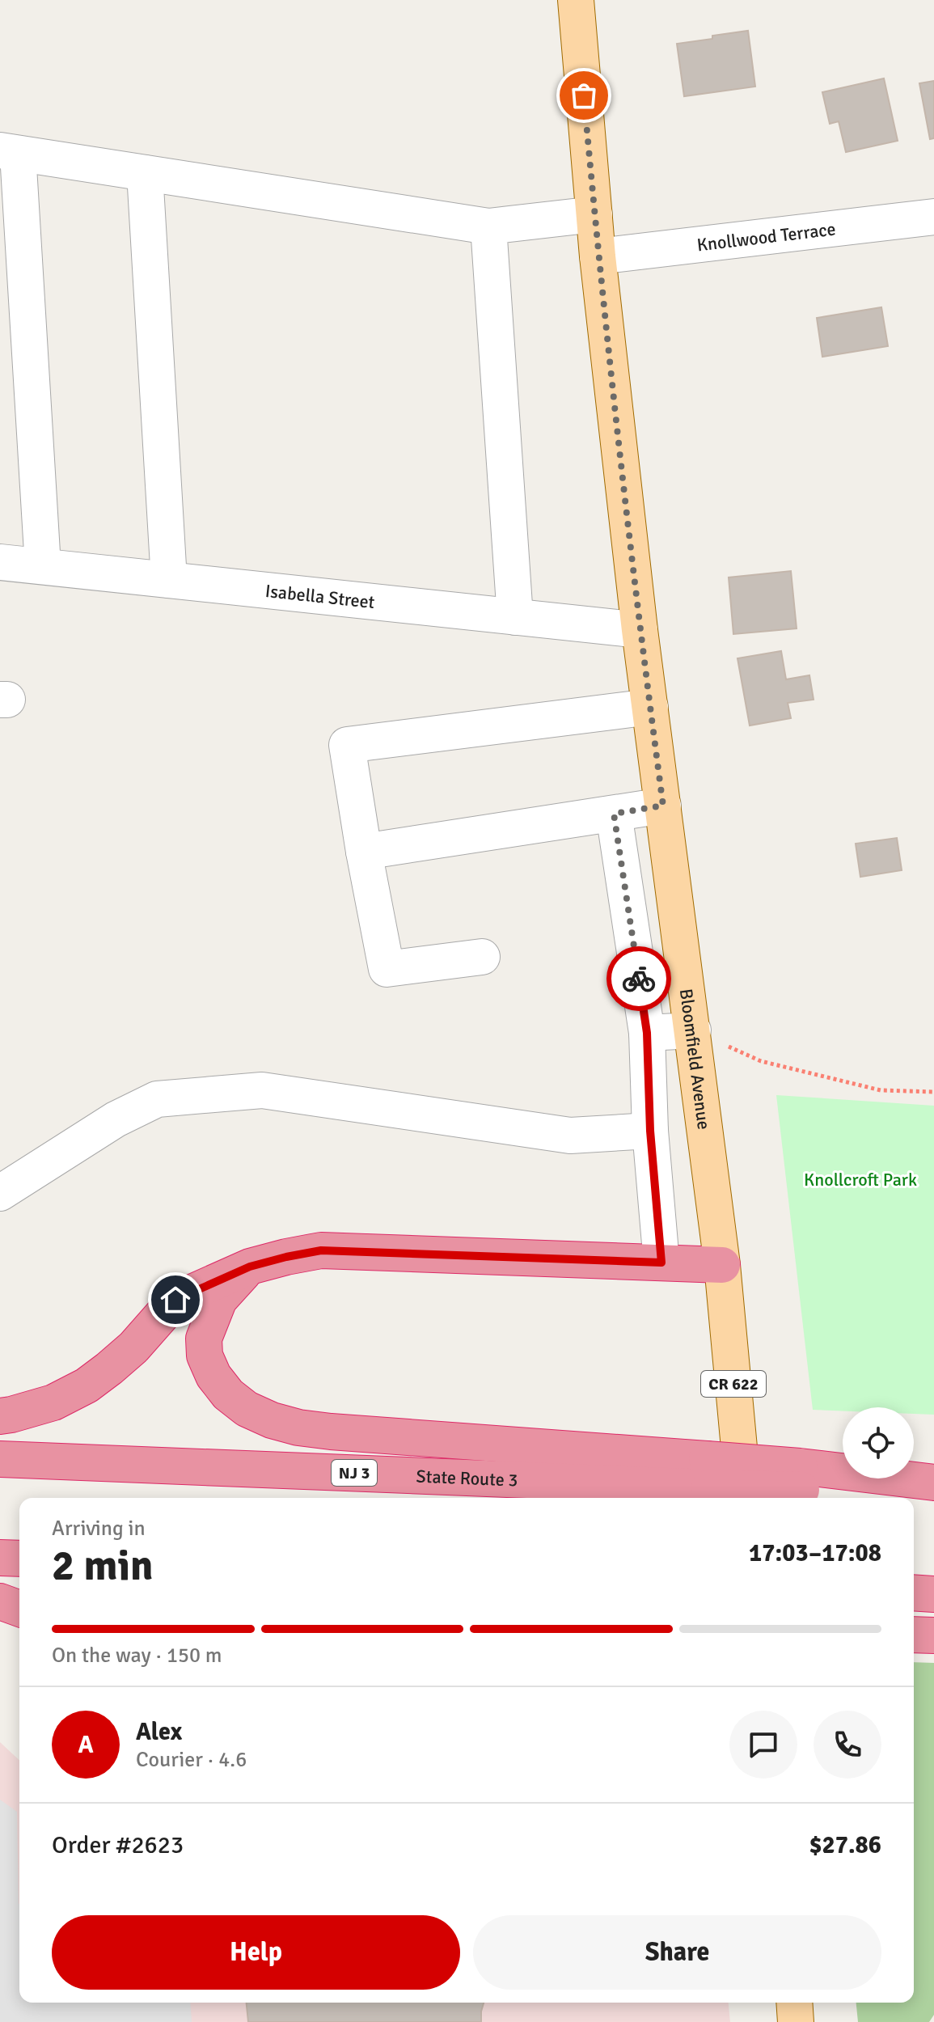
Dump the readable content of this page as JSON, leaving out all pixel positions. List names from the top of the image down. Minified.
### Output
{"streets":{"highway":["NJ 3","State Route 3"],"main road":["Bloomfield Avenue","CR 622"],"street":["Knollwood Terrace","Isabella Street"]},"crossings":[["Knollwood Terrace","Bloomfield Avenue"],["Isabella Street","Bloomfield Avenue"]],"parks":["Knollcroft Park"],"page":{"heading":["2 min","Arriving in","17:03–17:08"],"panel":["Alex","Courier · 4.6","Order #2623","$27.86"],"bar":"On the way · 150 m","round":"A","buttons":["Help","Share"]}}
